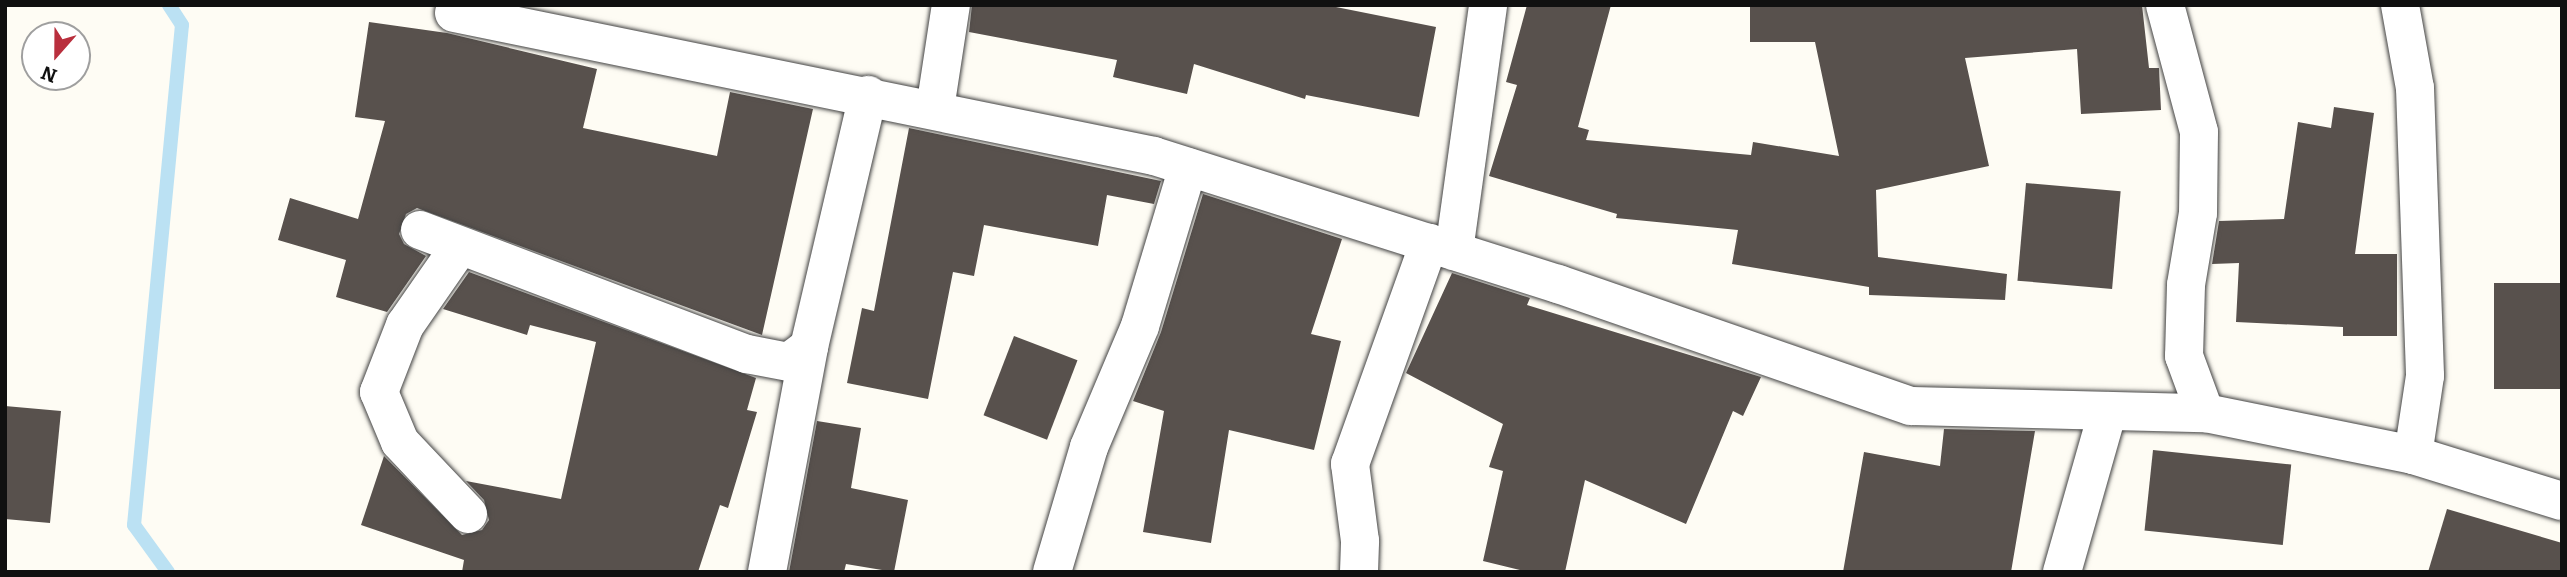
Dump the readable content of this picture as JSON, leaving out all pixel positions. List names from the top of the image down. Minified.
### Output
{"north":"bottom"}
